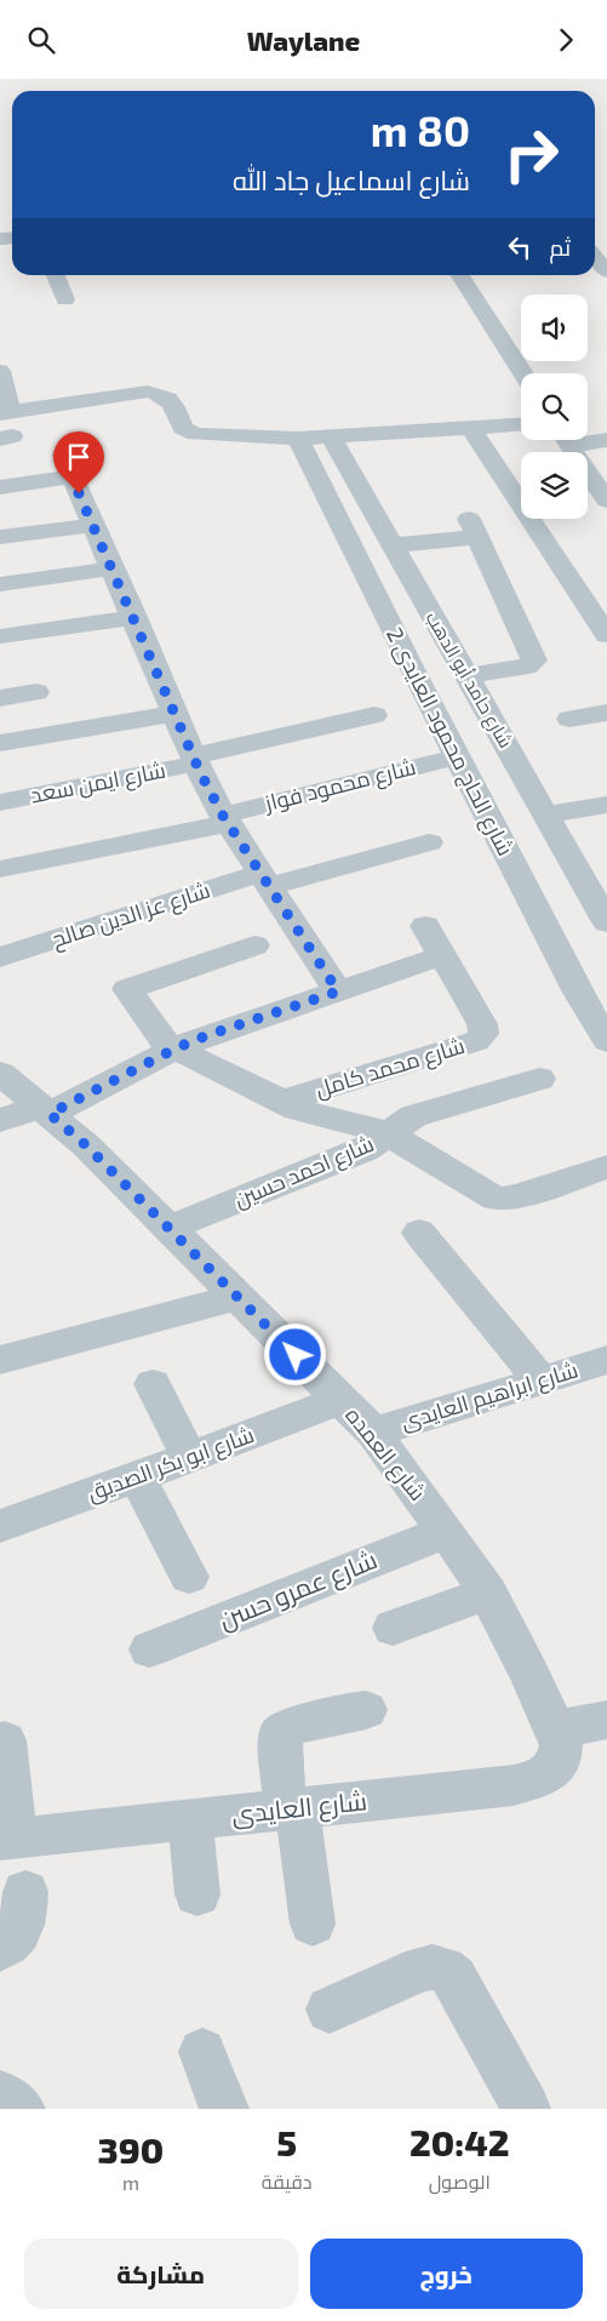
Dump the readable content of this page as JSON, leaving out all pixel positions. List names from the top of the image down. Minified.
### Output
{"streets":{"street":["شارع حامد أبو الدهب","شارع الحاج محمود العايدى 2","شارع ايمن سعد","شارع محمود فواز","شارع عز الدين صالح","شارع محمد كامل","شارع احمد حسين","شارع ابراهيم العايدى","شارع العمده","شارع ابو بكر الصديق","شارع عمرو حسن","شارع العايدى"]},"crossings":[["شارع حامد أبو الدهب","شارع محمود فواز"],["شارع الحاج محمود العايدى 2","شارع محمود فواز"],["شارع احمد حسين","شارع العمده"],["شارع ابراهيم العايدى","شارع العمده"],["شارع العمده","شارع ابو بكر الصديق"],["شارع العمده","شارع عمرو حسن"],["شارع العمده","شارع العايدى"]],"page":{"header":"Waylane","turn":["80 m","شارع اسماعيل جاد الله"],"then":"ثم","eta":["20:42","الوصول","5","دقيقة","390","m"],"buttons":["خروج","مشاركة"]}}
